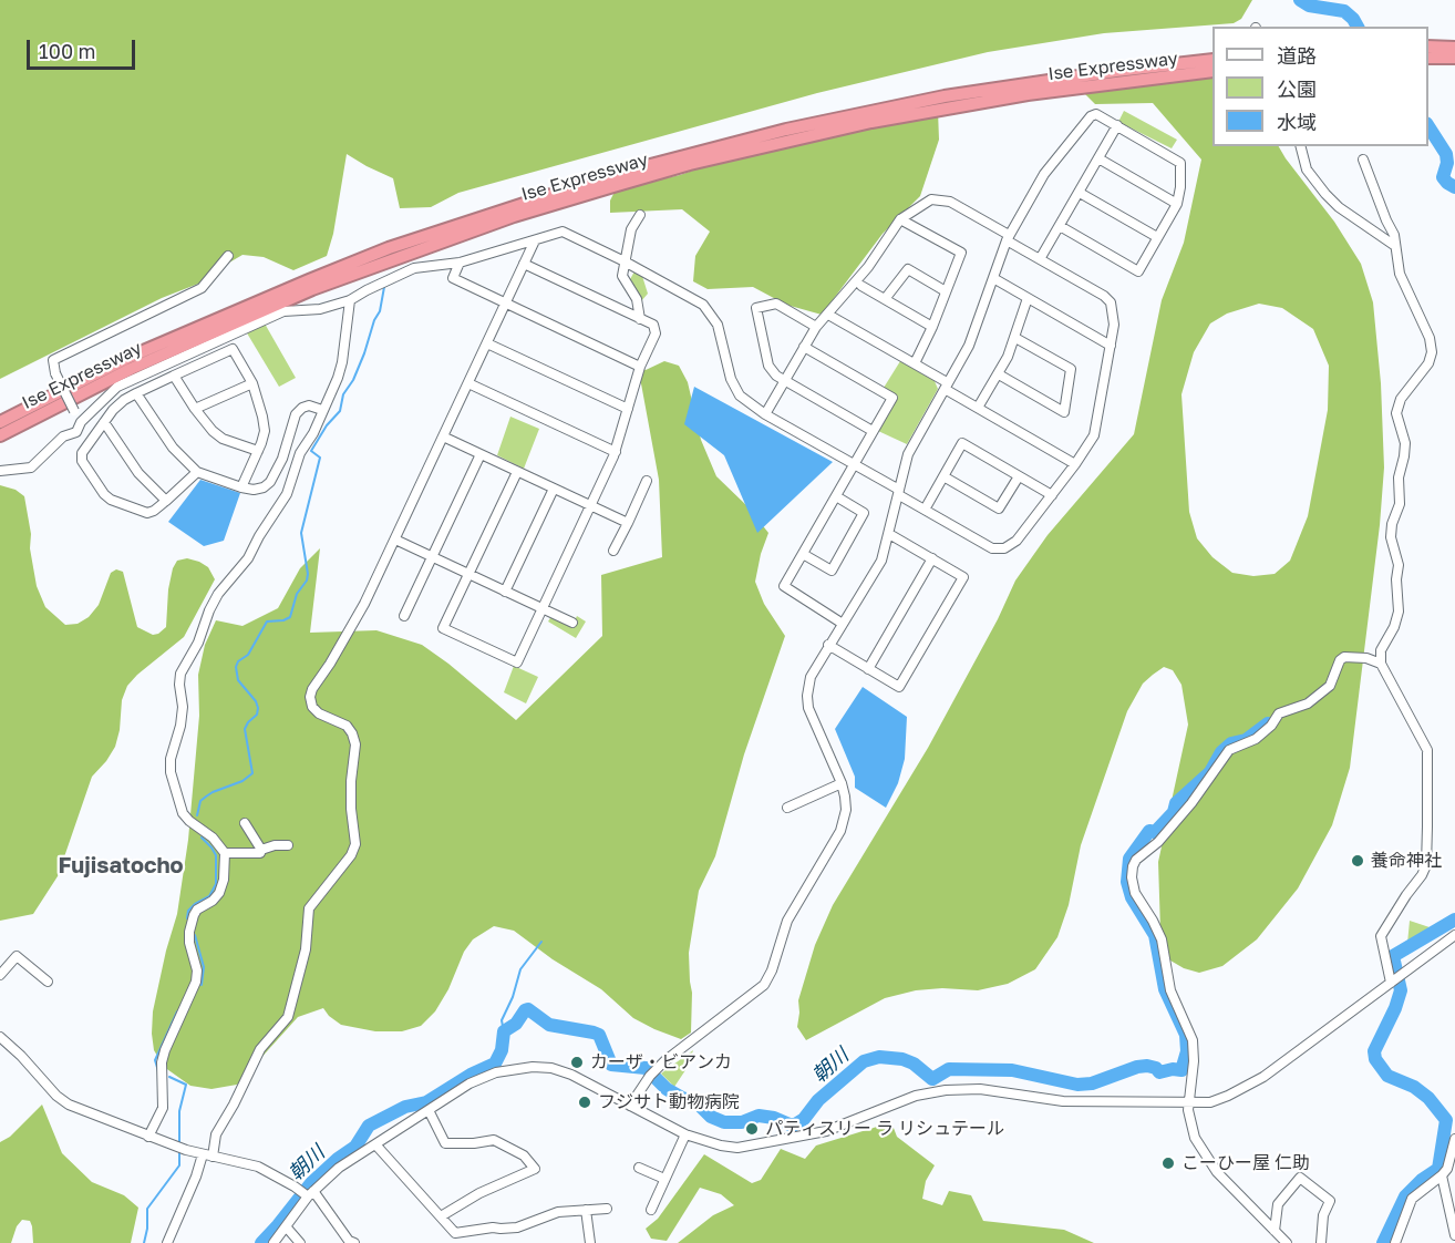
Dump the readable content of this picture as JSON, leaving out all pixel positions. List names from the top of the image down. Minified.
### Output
{"streets":{"highway":["Ise Expressway"]},"districts":["Fujisatocho"],"water":["朝川"],"places":["養命神社","カーザ・ビアンカ","フジサト動物病院","パティスリー ラ リシュテール","こーひー屋 仁助"],"legend":["道路","公園","水域"],"scale_bar":"100 m"}
